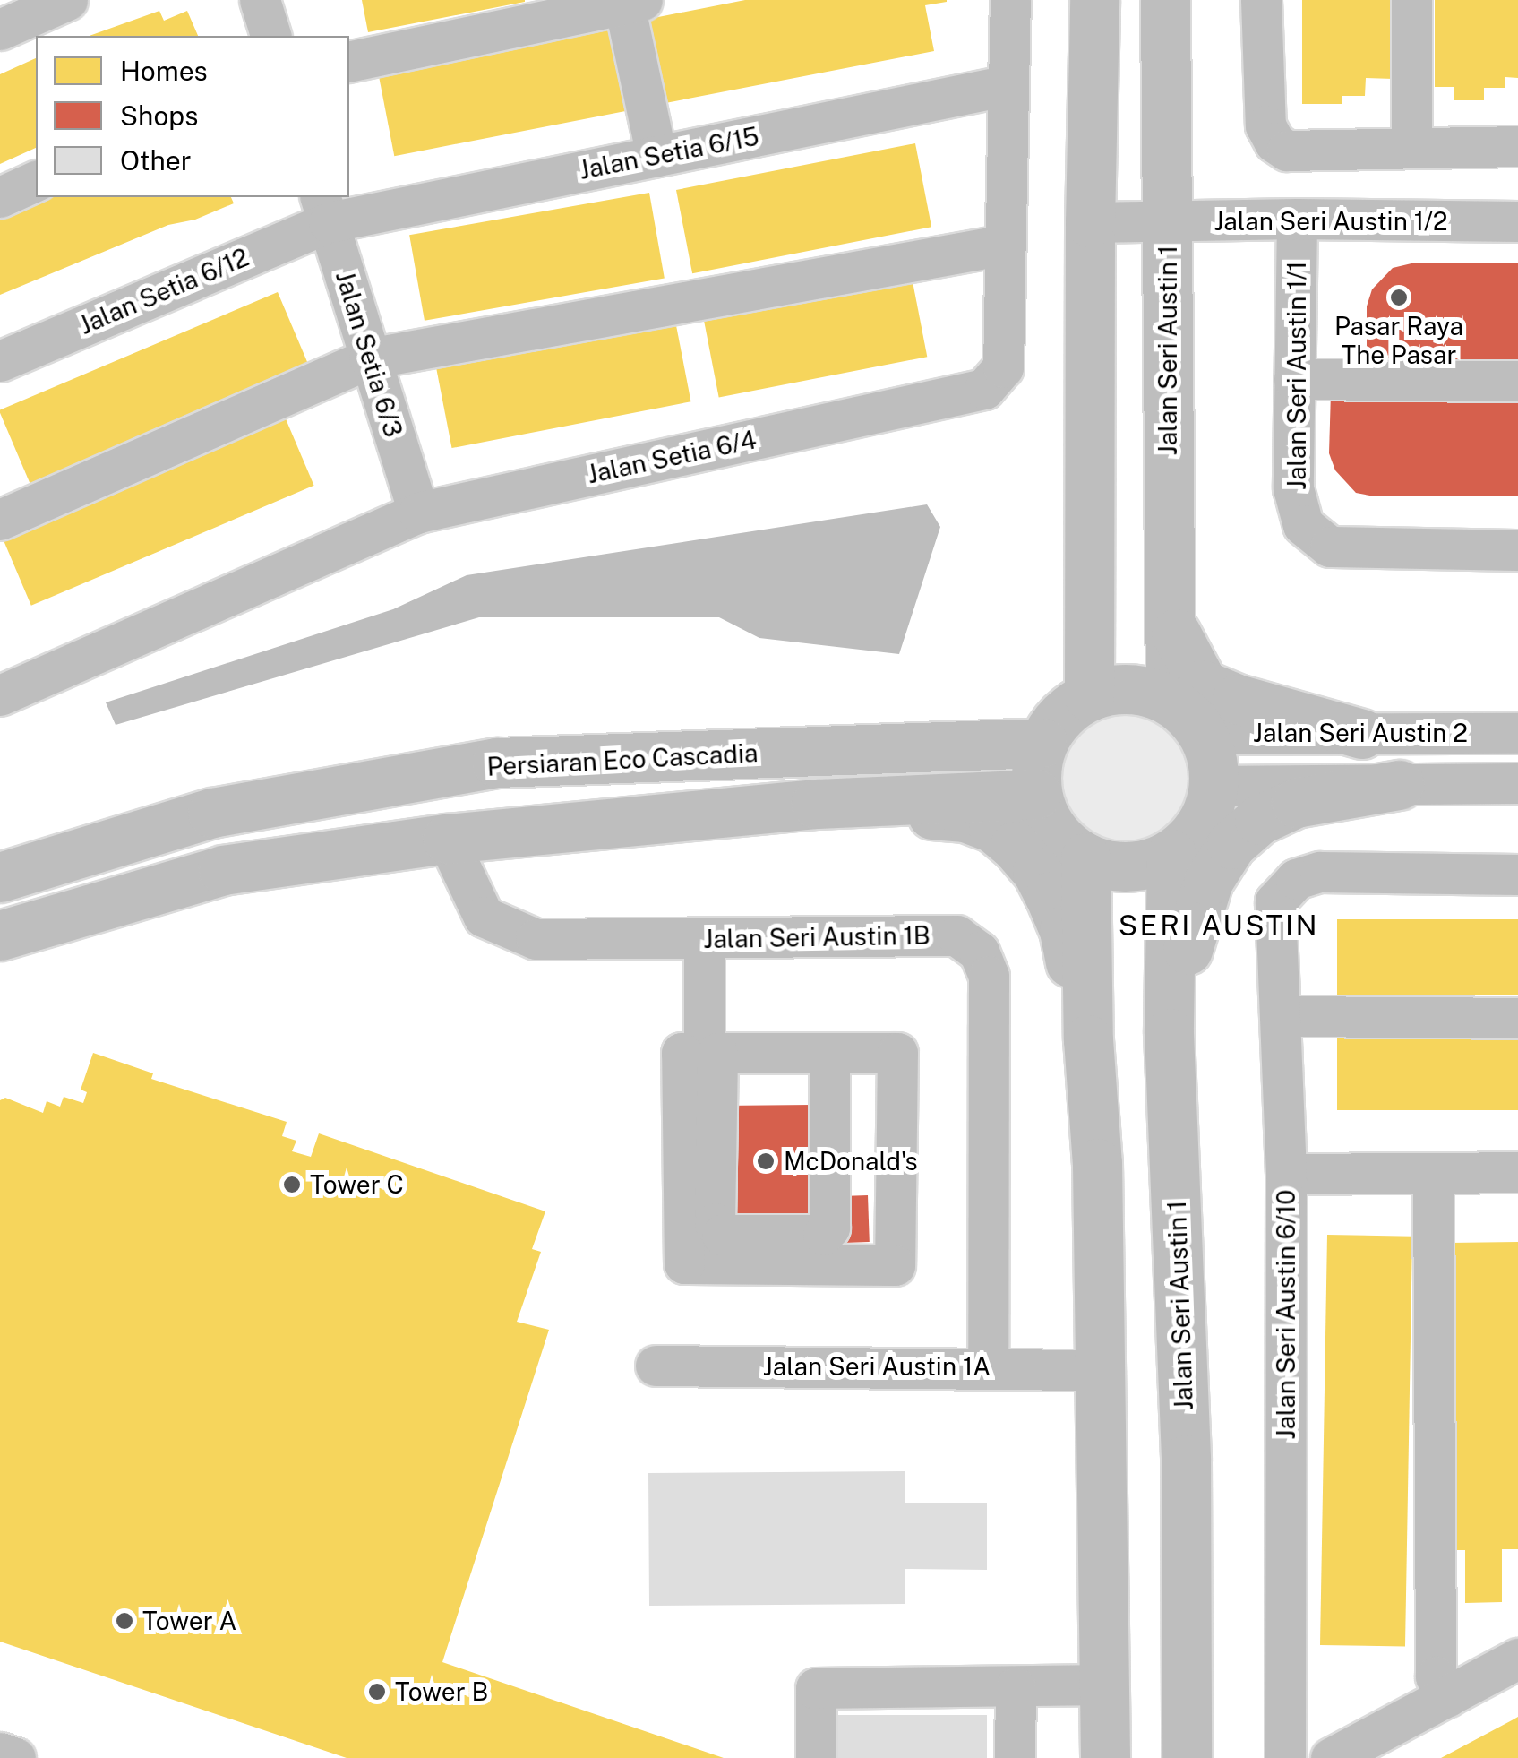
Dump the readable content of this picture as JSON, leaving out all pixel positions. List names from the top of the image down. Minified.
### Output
{"streets":{"main road":["Jalan Seri Austin 1","Persiaran Eco Cascadia"],"street":["Jalan Setia 6/15","Jalan Seri Austin 1/2","Jalan Setia 6/12","Jalan Setia 6/3","Jalan Seri Austin 1/1","Jalan Setia 6/4","Jalan Seri Austin 2","Jalan Seri Austin 1B","Jalan Seri Austin 6/10","Jalan Seri Austin 1A"]},"crossings":[["Jalan Setia 6/15","Jalan Setia 6/12"],["Jalan Setia 6/15","Jalan Setia 6/3"],["Jalan Setia 6/15","Jalan Setia 6/4"],["Jalan Seri Austin 1/2","Jalan Seri Austin 1"],["Jalan Seri Austin 1/2","Jalan Seri Austin 1/1"],["Jalan Setia 6/12","Jalan Setia 6/3"],["Jalan Seri Austin 1","Jalan Seri Austin 2"],["Jalan Seri Austin 1","Persiaran Eco Cascadia"],["Jalan Setia 6/3","Jalan Setia 6/4"],["Jalan Seri Austin 2","Persiaran Eco Cascadia"],["Jalan Seri Austin 1B","Jalan Seri Austin 1A"]],"districts":["SERI AUSTIN"],"places":["Pasar Raya The Pasar","McDonald's","Tower C","Tower A","Tower B"],"legend":["Homes","Shops","Other"]}
